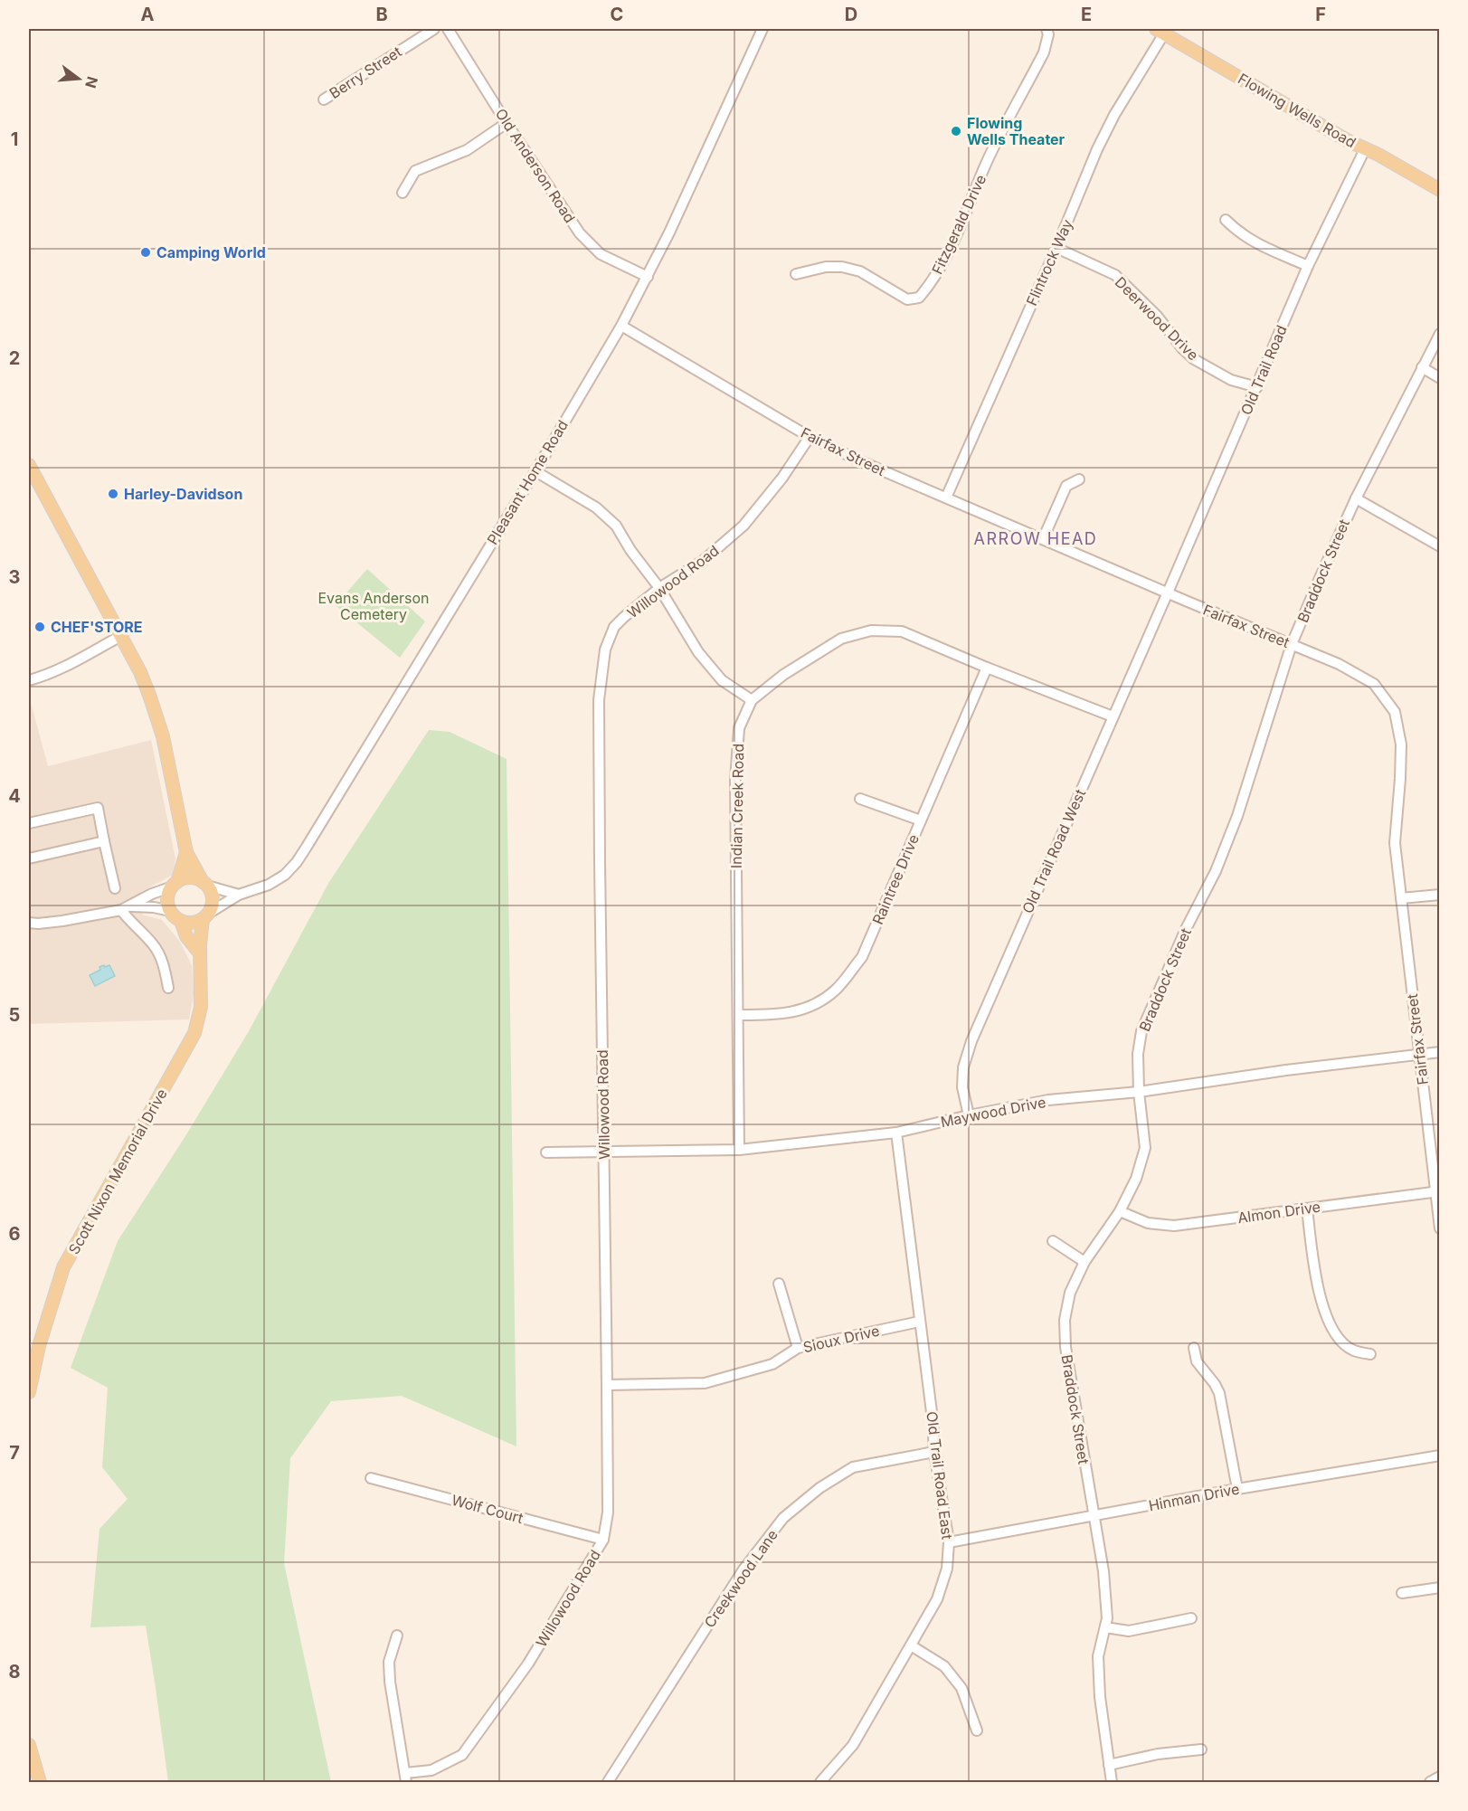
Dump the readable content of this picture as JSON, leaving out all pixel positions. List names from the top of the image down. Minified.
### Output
{"streets":{"main road":["Flowing Wells Road","Scott Nixon Memorial Drive"],"street":["Berry Street","Old Anderson Road","Fitzgerald Drive","Flintrock Way","Deerwood Drive","Old Trail Road","Fairfax Street","Pleasant Home Road","Braddock Street","Willowood Road","Indian Creek Road","Old Trail Road West","Raintree Drive","Maywood Drive","Almon Drive","Sioux Drive","Old Trail Road East","Hinman Drive","Wolf Court","Creekwood Lane"]},"crossings":[["Flowing Wells Road","Flintrock Way"],["Flowing Wells Road","Old Trail Road"],["Old Anderson Road","Pleasant Home Road"],["Flintrock Way","Deerwood Drive"],["Flintrock Way","Fairfax Street"],["Deerwood Drive","Old Trail Road"],["Old Trail Road","Fairfax Street"],["Old Trail Road","Old Trail Road West"],["Fairfax Street","Pleasant Home Road"],["Fairfax Street","Braddock Street"],["Fairfax Street","Willowood Road"],["Fairfax Street","Old Trail Road West"],["Fairfax Street","Maywood Drive"],["Fairfax Street","Almon Drive"],["Pleasant Home Road","Scott Nixon Memorial Drive"],["Braddock Street","Maywood Drive"],["Braddock Street","Almon Drive"],["Braddock Street","Hinman Drive"],["Willowood Road","Maywood Drive"],["Willowood Road","Sioux Drive"],["Willowood Road","Wolf Court"],["Indian Creek Road","Old Trail Road West"],["Indian Creek Road","Raintree Drive"],["Indian Creek Road","Maywood Drive"],["Old Trail Road West","Maywood Drive"],["Maywood Drive","Old Trail Road East"],["Sioux Drive","Old Trail Road East"],["Old Trail Road East","Hinman Drive"],["Old Trail Road East","Creekwood Lane"]],"districts":["ARROW HEAD"],"parks":["Evans Anderson Cemetery"],"places":["Flowing Wells Theater","Camping World","Harley-Davidson","CHEF'STORE"],"north":"right","grid":{"columns":["A","B","C","D","E","F"],"rows":["1","2","3","4","5","6","7","8"]}}
